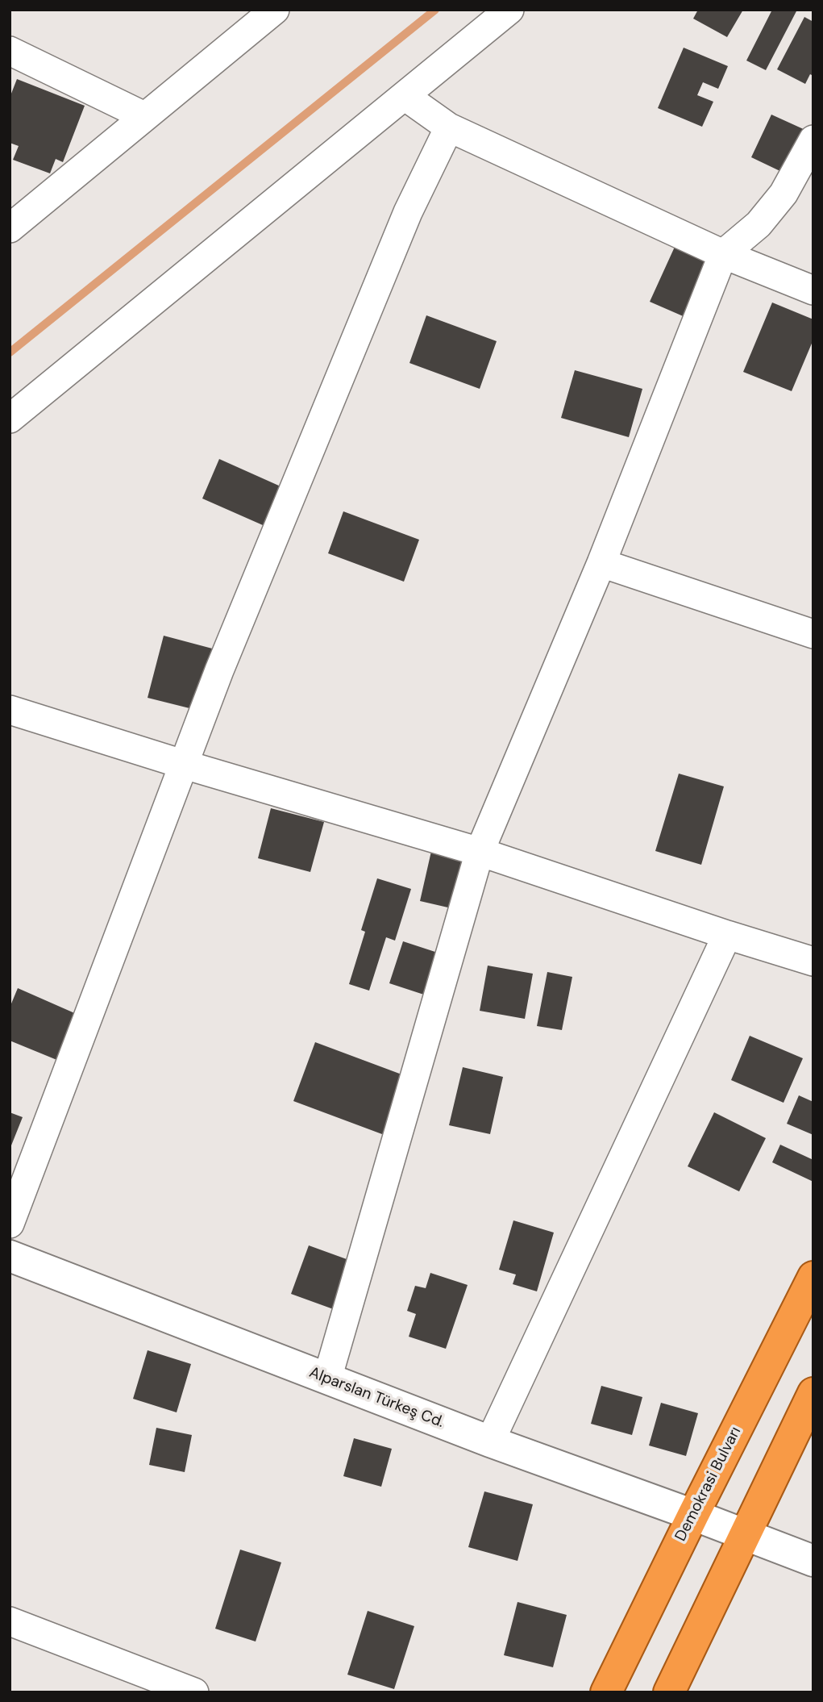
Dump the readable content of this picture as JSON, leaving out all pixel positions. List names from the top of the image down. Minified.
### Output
{"streets":{"highway":["Demokrasi Bulvarı"],"street":["Alparslan Türkeş Cd."]},"crossings":[["Alparslan Türkeş Cd.","Demokrasi Bulvarı"]]}
